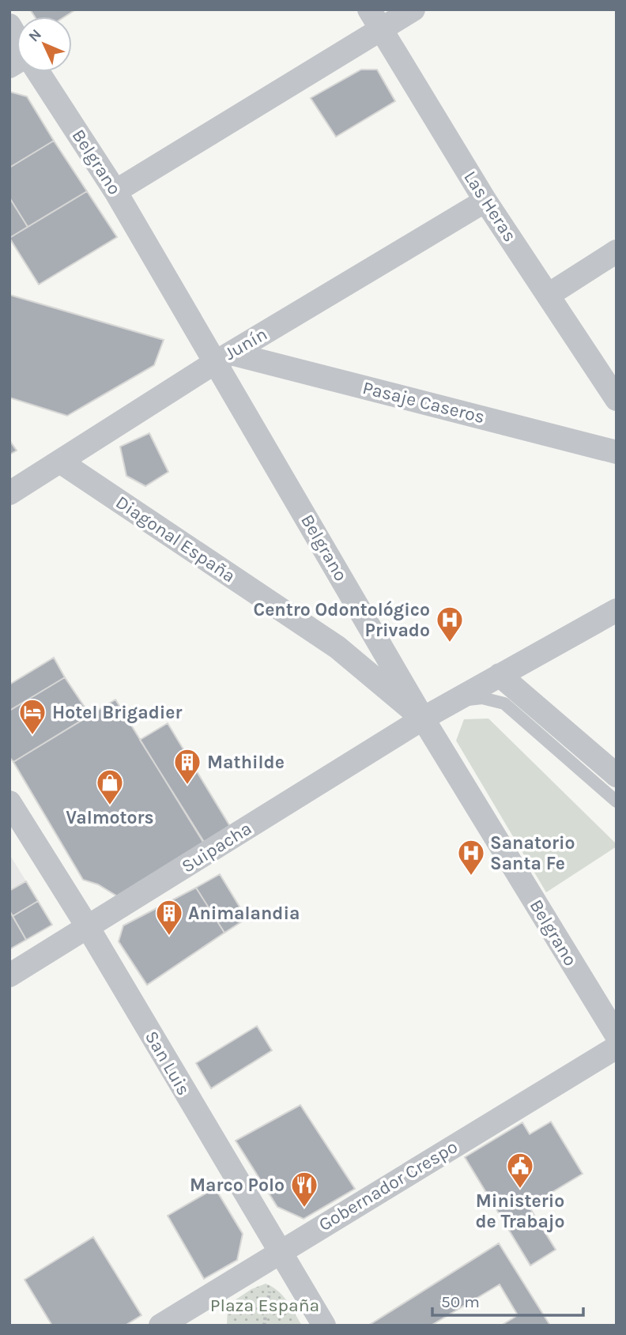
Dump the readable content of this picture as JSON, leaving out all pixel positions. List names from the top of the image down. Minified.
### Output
{"streets":{"street":["Belgrano","Las Heras","Junín","Pasaje Caseros","Diagonal España","Suipacha","San Luis","Gobernador Crespo"]},"crossings":[["Belgrano","Junín"],["Belgrano","Pasaje Caseros"],["Belgrano","Diagonal España"],["Belgrano","Suipacha"],["Las Heras","Junín"],["Junín","Pasaje Caseros"],["Junín","Diagonal España"],["Diagonal España","Suipacha"],["Suipacha","San Luis"],["San Luis","Gobernador Crespo"]],"parks":["Plaza España"],"places":{"hospital":["Centro Odontológico Privado","Sanatorio Santa Fe"],"hotel":["Hotel Brigadier"],"building":["Mathilde","Animalandia"],"shop":["Valmotors"],"public building":["Ministerio de Trabajo"],"restaurant":["Marco Polo"]},"scale_bar":"50 m","north":"top left"}
